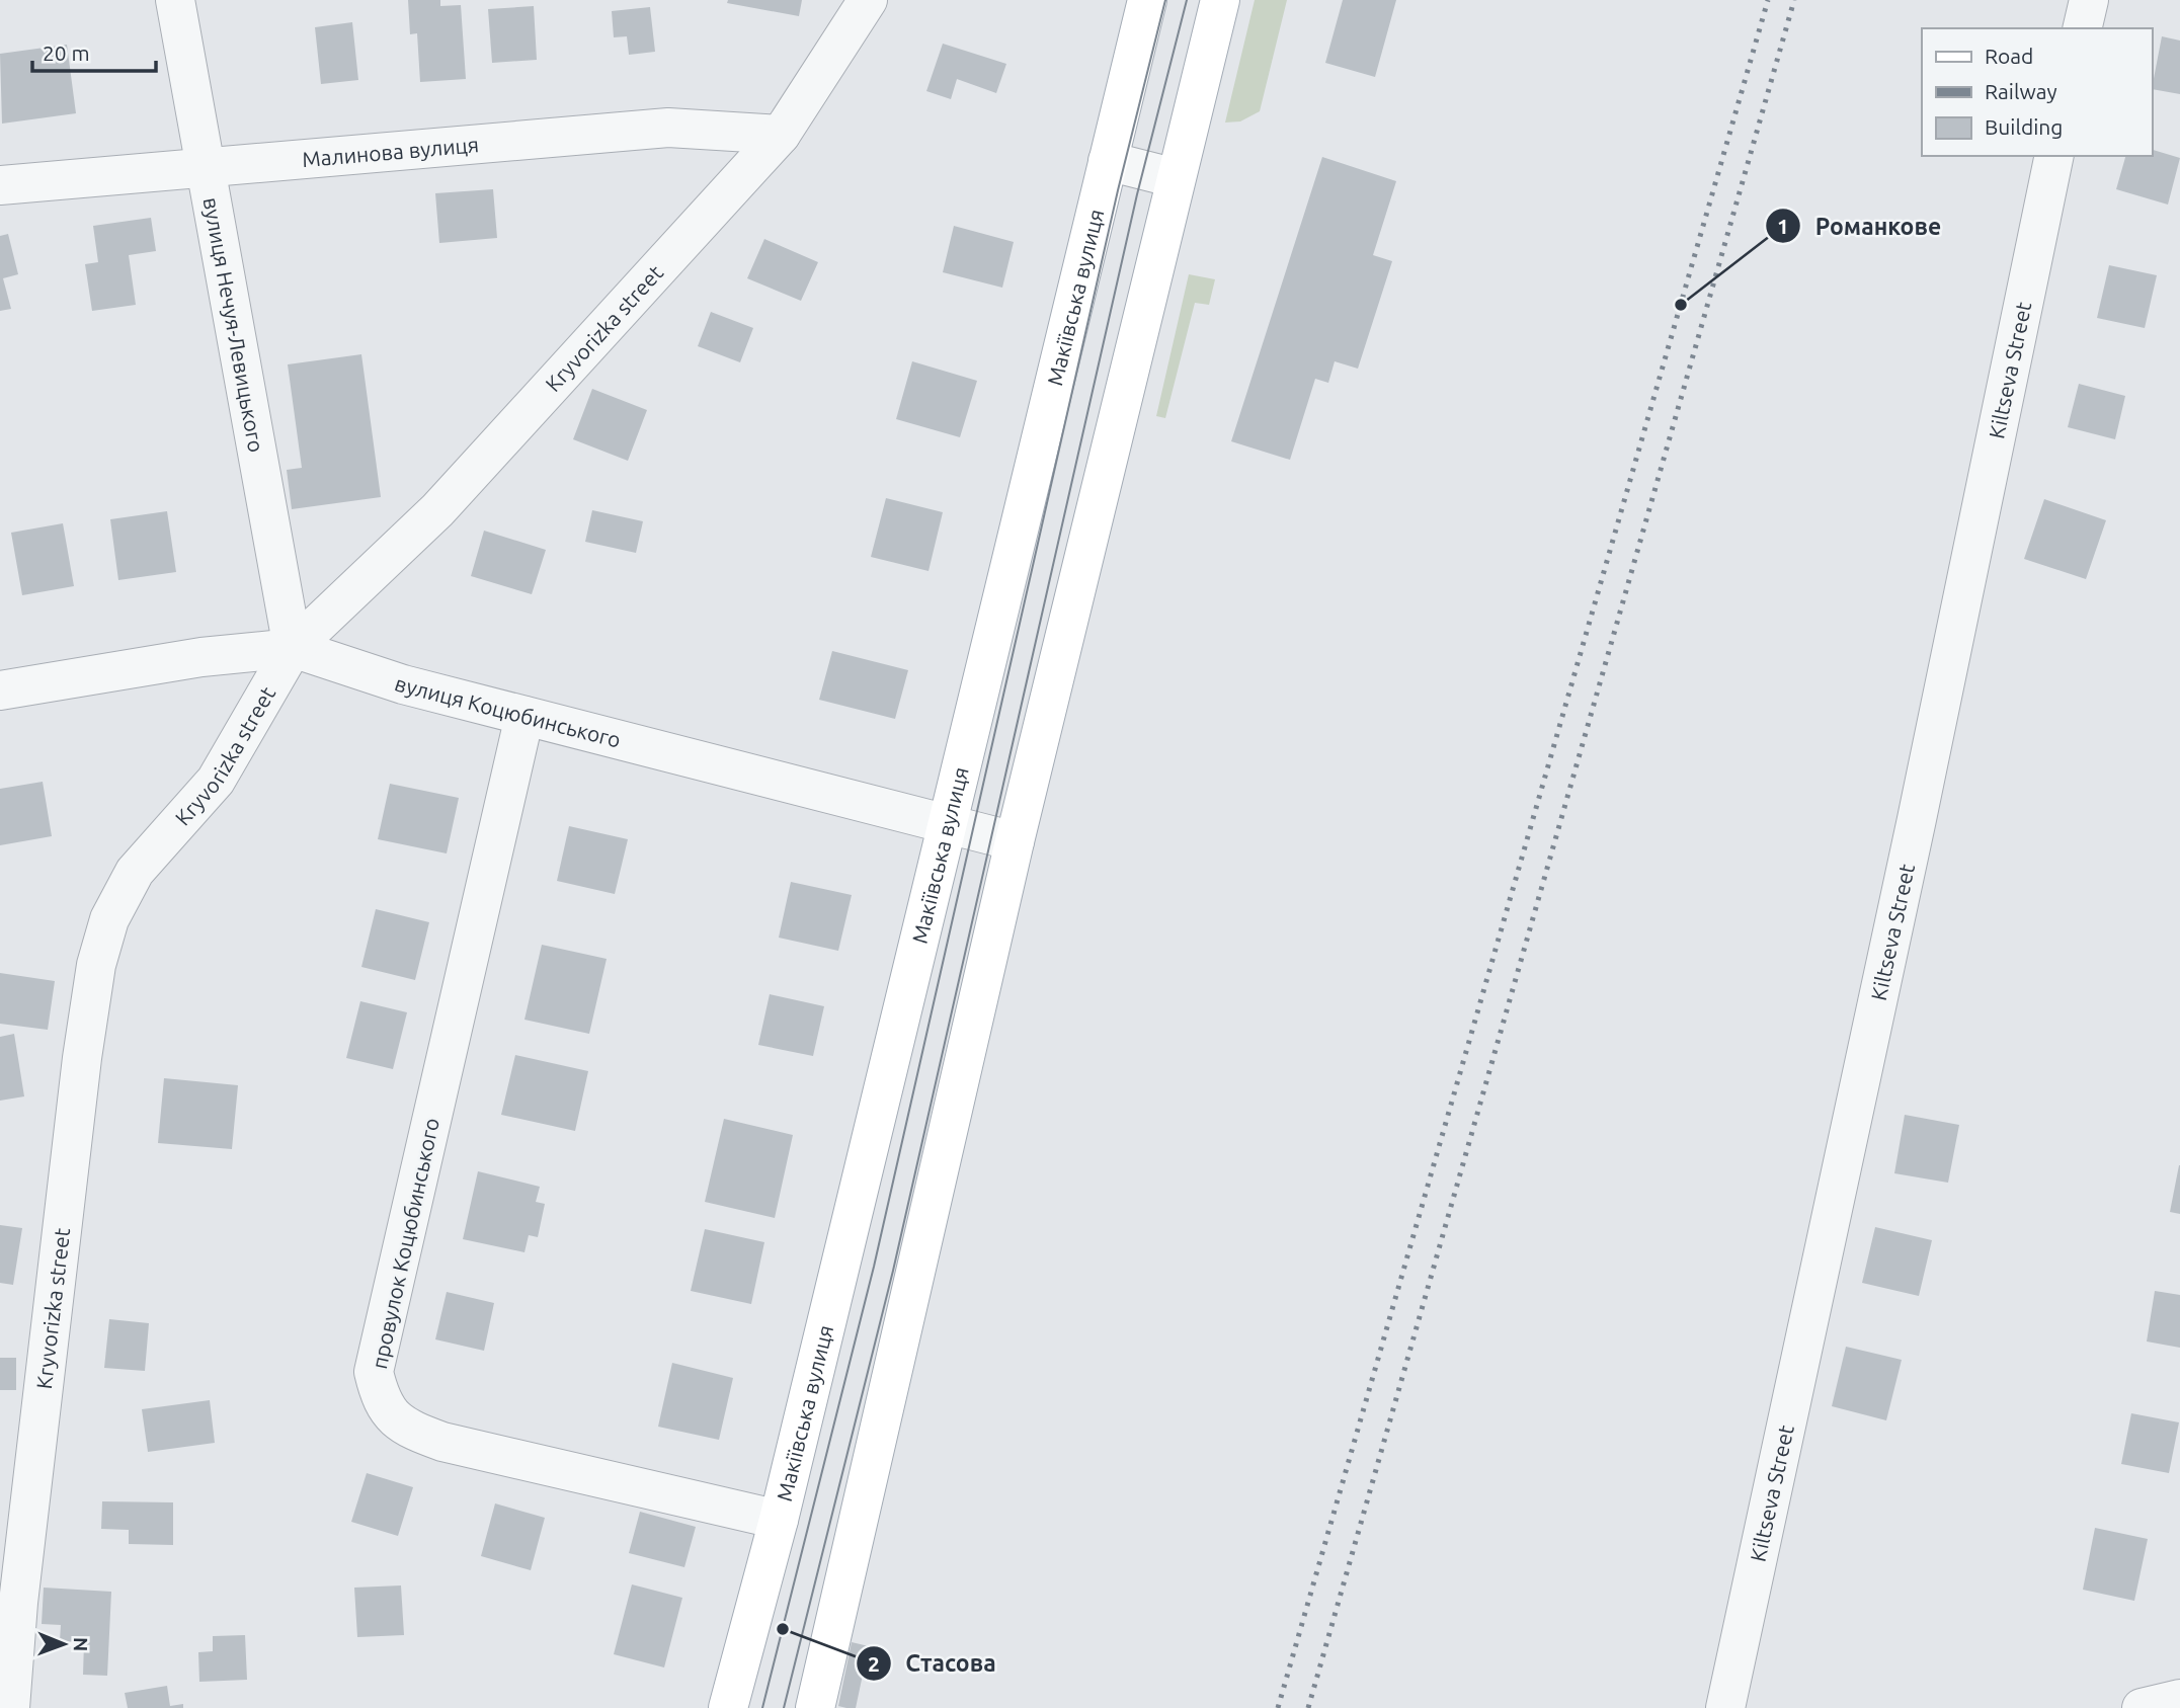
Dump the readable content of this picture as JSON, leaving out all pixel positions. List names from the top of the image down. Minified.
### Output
{"streets":{"main road":["Макіївська вулиця"],"street":["Малинова вулиця","вулиця Нечуя-Левицького","Kryvorizka street","Kiltseva Street","вулиця Коцюбинського","провулок Коцюбинського"]},"crossings":[["Малинова вулиця","вулиця Нечуя-Левицького"],["Малинова вулиця","Kryvorizka street"],["Макіївська вулиця","вулиця Коцюбинського"],["Макіївська вулиця","провулок Коцюбинського"],["вулиця Нечуя-Левицького","Kryvorizka street"],["вулиця Нечуя-Левицького","вулиця Коцюбинського"],["Kryvorizka street","вулиця Коцюбинського"],["вулиця Коцюбинського","провулок Коцюбинського"]],"places":["Романкове","Стасова"],"legend":["Road","Railway","Building"],"scale_bar":"20 m","north":"right"}
